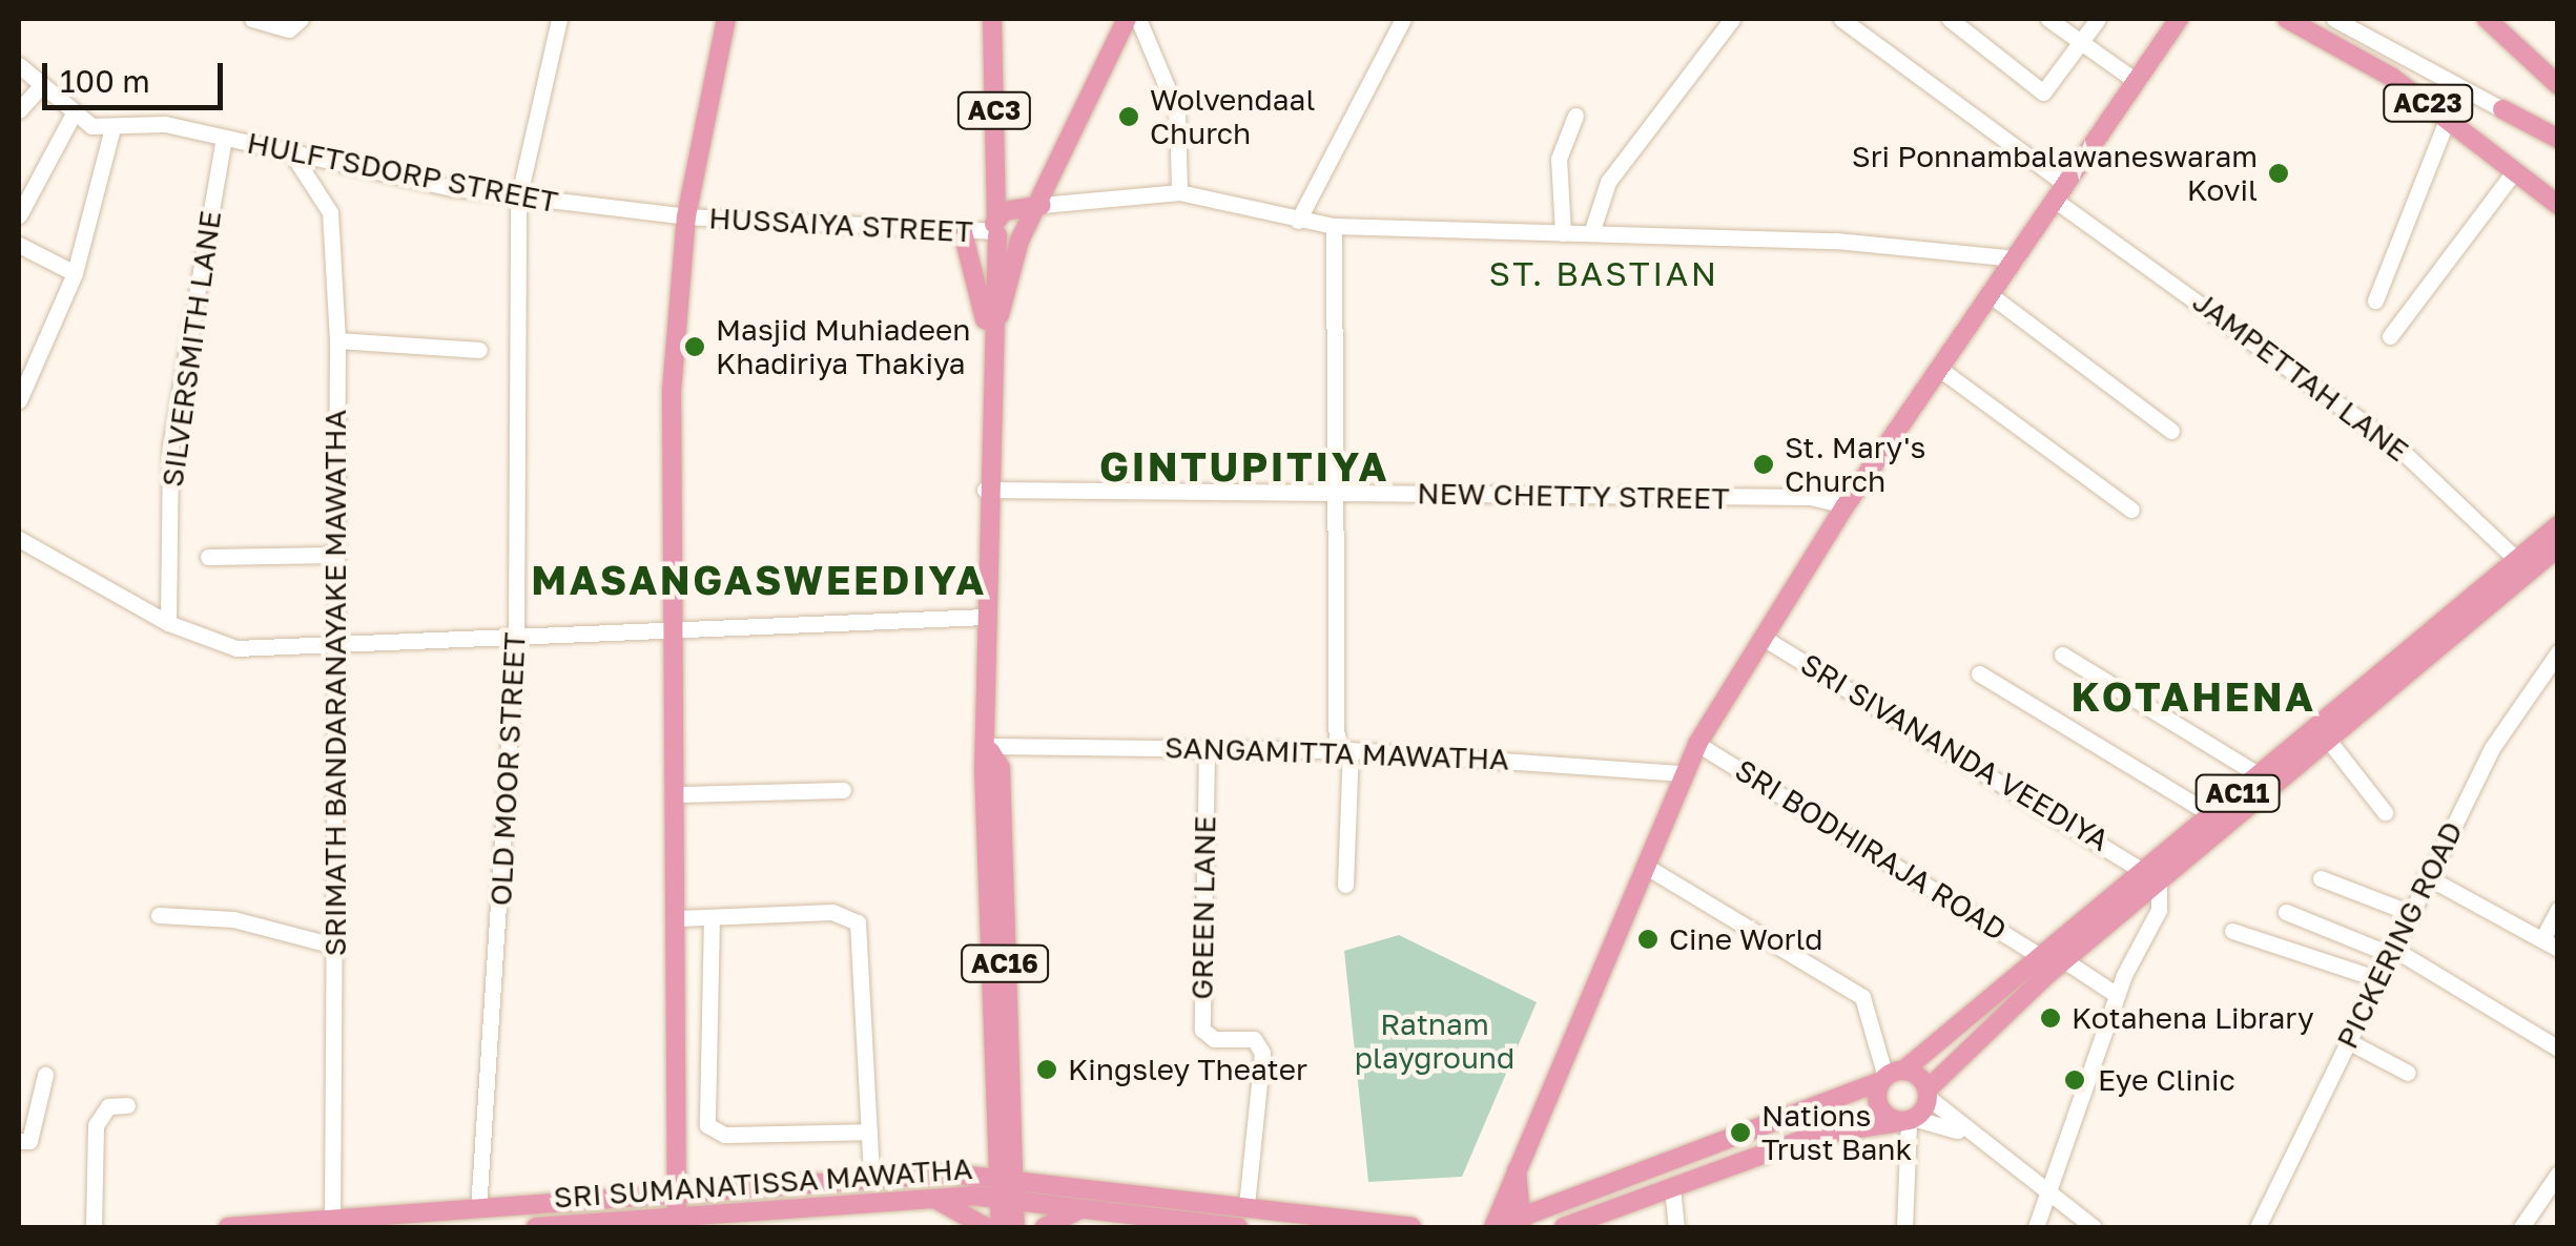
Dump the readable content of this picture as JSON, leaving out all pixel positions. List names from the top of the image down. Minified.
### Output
{"streets":{"main road":["AC23","AC3","AC11","AC16","SRI SUMANATISSA MAWATHA"],"street":["HULFTSDORP STREET","HUSSAIYA STREET","SILVERSMITH LANE","JAMPETTAH LANE","NEW CHETTY STREET","SRIMATH BANDARANAYAKE MAWATHA","SRI SIVANANDA VEEDIYA","SANGAMITTA MAWATHA","OLD MOOR STREET","SRI BODHIRAJA ROAD","GREEN LANE","PICKERING ROAD"]},"crossings":[["AC3","HUSSAIYA STREET"],["AC3","AC16"],["HULFTSDORP STREET","HUSSAIYA STREET"],["HULFTSDORP STREET","SILVERSMITH LANE"],["HULFTSDORP STREET","SRIMATH BANDARANAYAKE MAWATHA"],["HULFTSDORP STREET","OLD MOOR STREET"],["HUSSAIYA STREET","AC16"],["JAMPETTAH LANE","AC11"],["NEW CHETTY STREET","AC16"],["SRI SIVANANDA VEEDIYA","AC11"],["SANGAMITTA MAWATHA","GREEN LANE"],["SANGAMITTA MAWATHA","AC16"],["AC11","SRI BODHIRAJA ROAD"]],"districts":["ST. BASTIAN","GINTUPITIYA","MASANGASWEEDIYA","KOTAHENA"],"parks":["Ratnam playground"],"places":["Wolvendaal Church","Sri Ponnambalawaneswaram Kovil","Masjid Muhiadeen Khadiriya Thakiya","St. Mary's Church","Cine World","Kotahena Library","Kingsley Theater","Eye Clinic","Nations Trust Bank"],"scale_bar":"100 m"}
